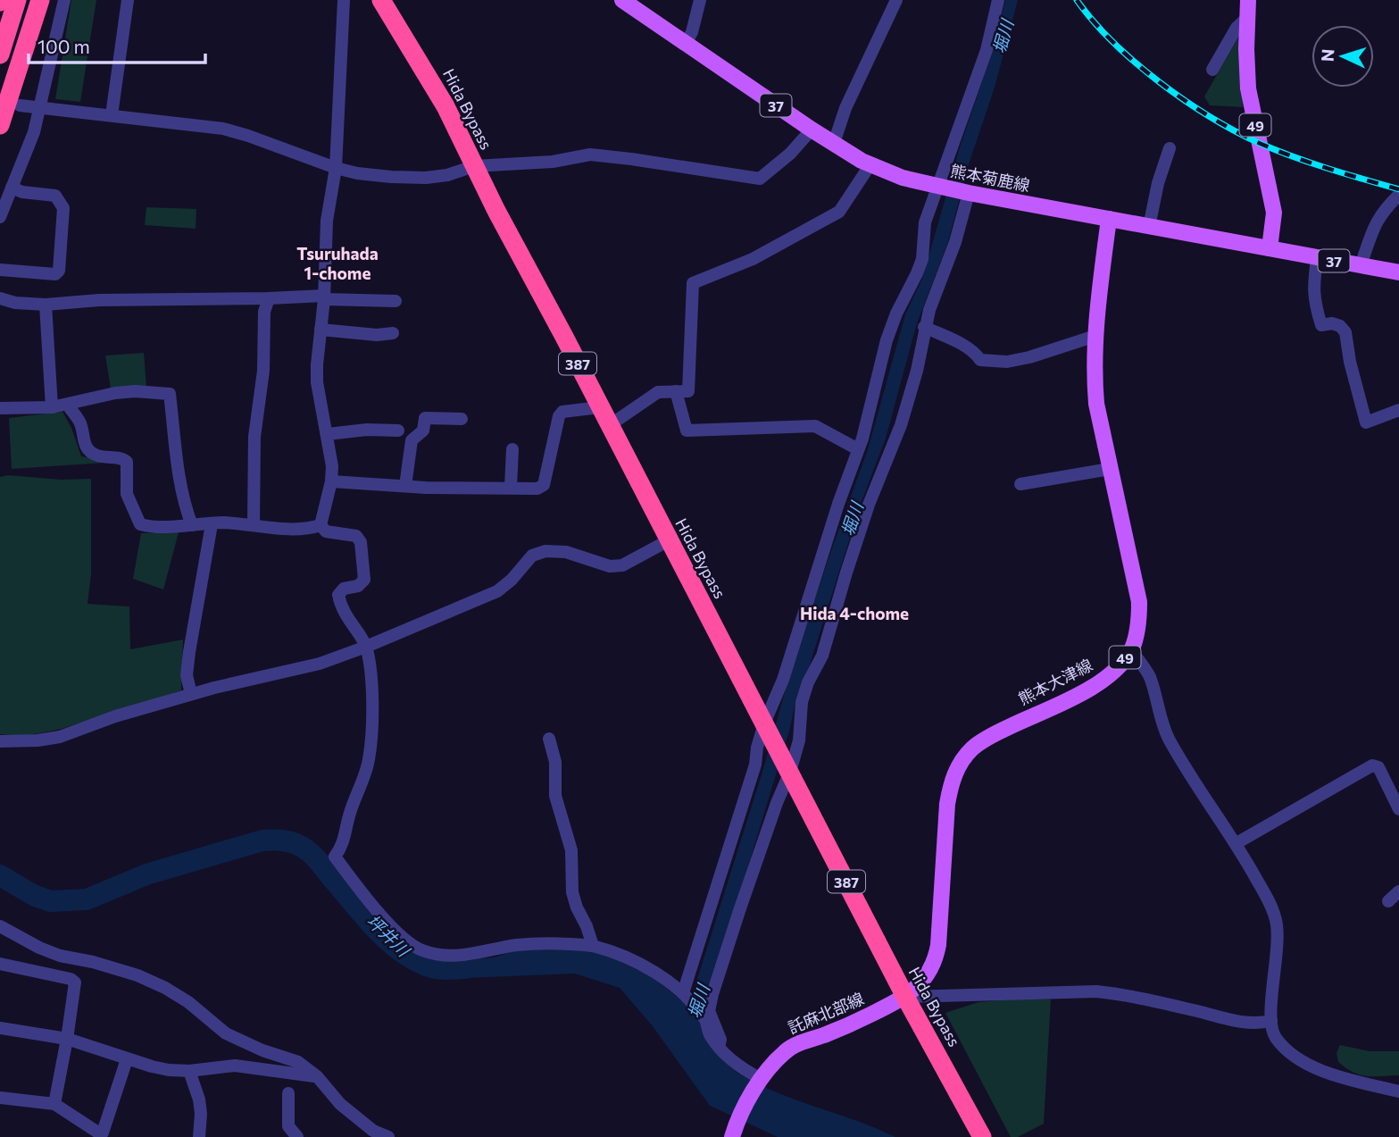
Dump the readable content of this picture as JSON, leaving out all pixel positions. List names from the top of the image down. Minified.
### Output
{"streets":{"highway":["Hida Bypass","387"],"main road":["37","49","熊本菊鹿線","熊本大津線","託麻北部線"]},"crossings":[["Hida Bypass","熊本大津線"],["Hida Bypass","託麻北部線"],["49","熊本菊鹿線"],["49","熊本大津線"],["熊本大津線","託麻北部線"]],"districts":["Tsuruhada 1-chome","Hida 4-chome"],"water":["堀川","坪井川"],"scale_bar":"100 m","north":"left"}
